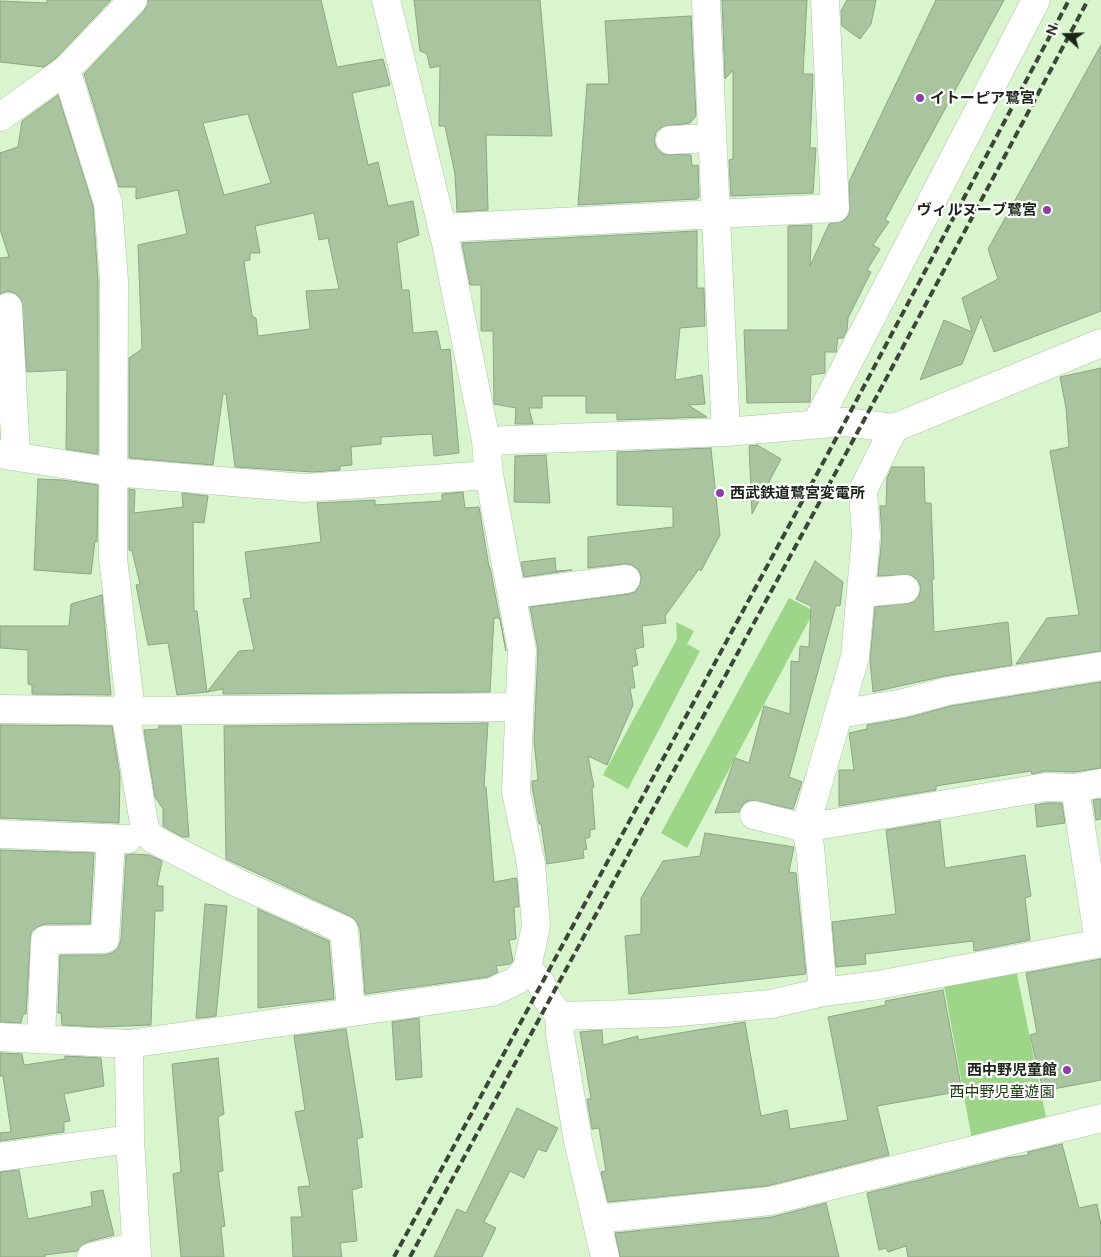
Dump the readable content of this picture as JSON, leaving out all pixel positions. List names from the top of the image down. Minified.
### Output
{"parks":["西中野児童遊園"],"places":["イトーピア鷺宮","ヴィルヌーブ鷺宮","西武鉄道鷺宮変電所","西中野児童館"],"north":"left"}
